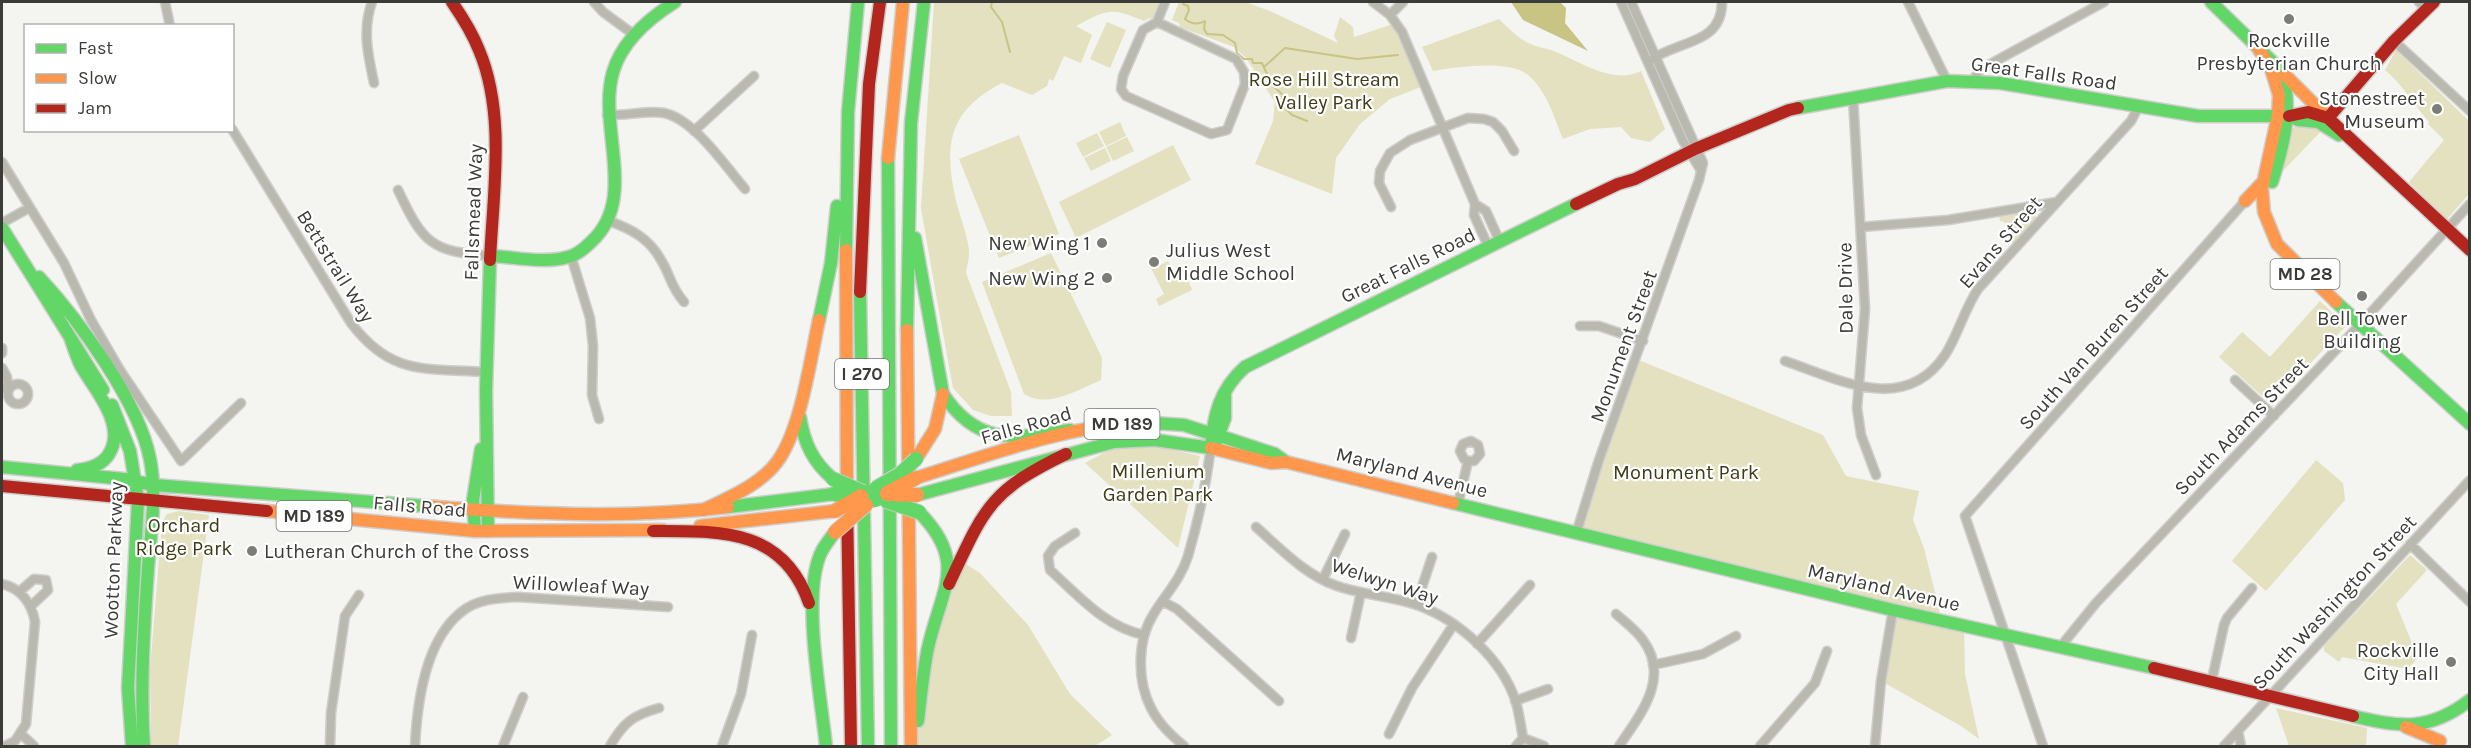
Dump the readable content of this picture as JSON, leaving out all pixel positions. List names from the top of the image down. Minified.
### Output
{"streets":{"main road":["Great Falls Road","Fallsmead Way","MD 28","I 270","MD 189","Falls Road","Maryland Avenue","Wootton Parkway"],"street":["Evans Street","Bettstrail Way","Dale Drive","Monument Street","South Van Buren Street","South Adams Street","Welwyn Way","Willowleaf Way","South Washington Street"]},"crossings":[["Great Falls Road","Evans Street"],["Great Falls Road","MD 28"],["Great Falls Road","Dale Drive"],["Great Falls Road","Monument Street"],["Great Falls Road","Falls Road"],["Great Falls Road","Maryland Avenue"],["Fallsmead Way","Bettstrail Way"],["Fallsmead Way","Falls Road"],["Evans Street","Dale Drive"],["MD 28","South Adams Street"],["Monument Street","Maryland Avenue"],["South Van Buren Street","Maryland Avenue"],["Falls Road","Maryland Avenue"],["Falls Road","Wootton Parkway"],["South Adams Street","Maryland Avenue"],["Maryland Avenue","South Washington Street"]],"parks":["Rose Hill Stream Valley Park","Millenium Garden Park","Monument Park","Orchard Ridge Park"],"places":["Rockville Presbyterian Church","Stonestreet Museum","New Wing 1","Julius West Middle School","New Wing 2","Bell Tower Building","Lutheran Church of the Cross","Rockville City Hall"],"legend":["Fast","Slow","Jam"]}
